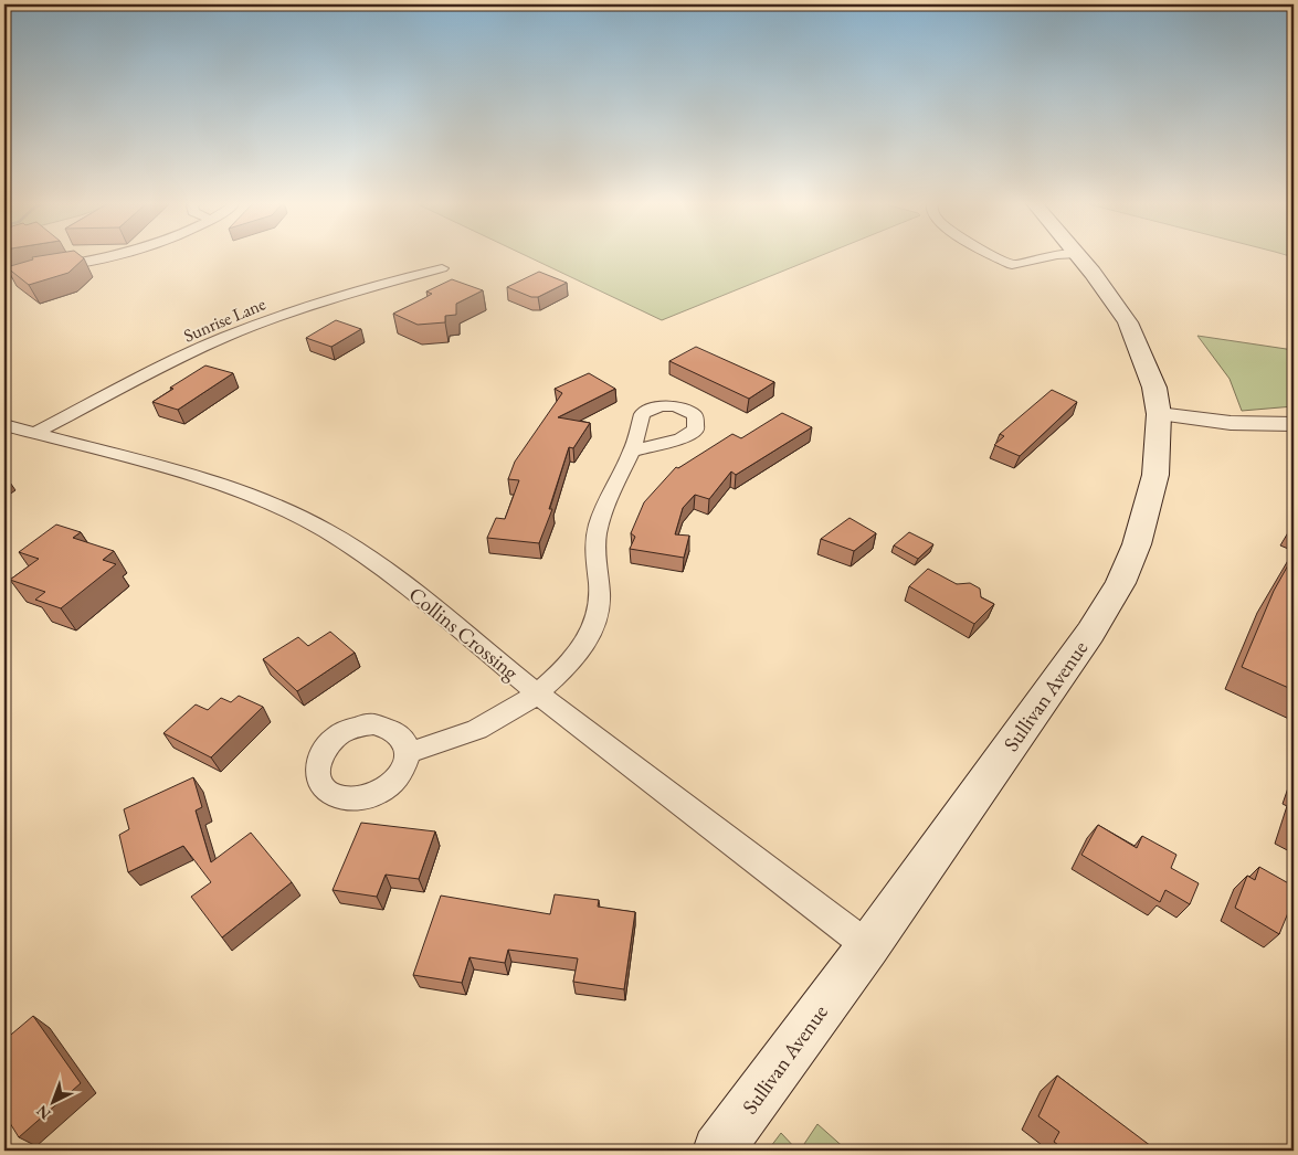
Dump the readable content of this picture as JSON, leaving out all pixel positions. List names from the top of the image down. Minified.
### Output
{"streets":{"main road":["Sullivan Avenue"],"street":["Sunrise Lane","Collins Crossing"]},"crossings":[["Sunrise Lane","Collins Crossing"],["Collins Crossing","Sullivan Avenue"]],"north":"bottom left"}
